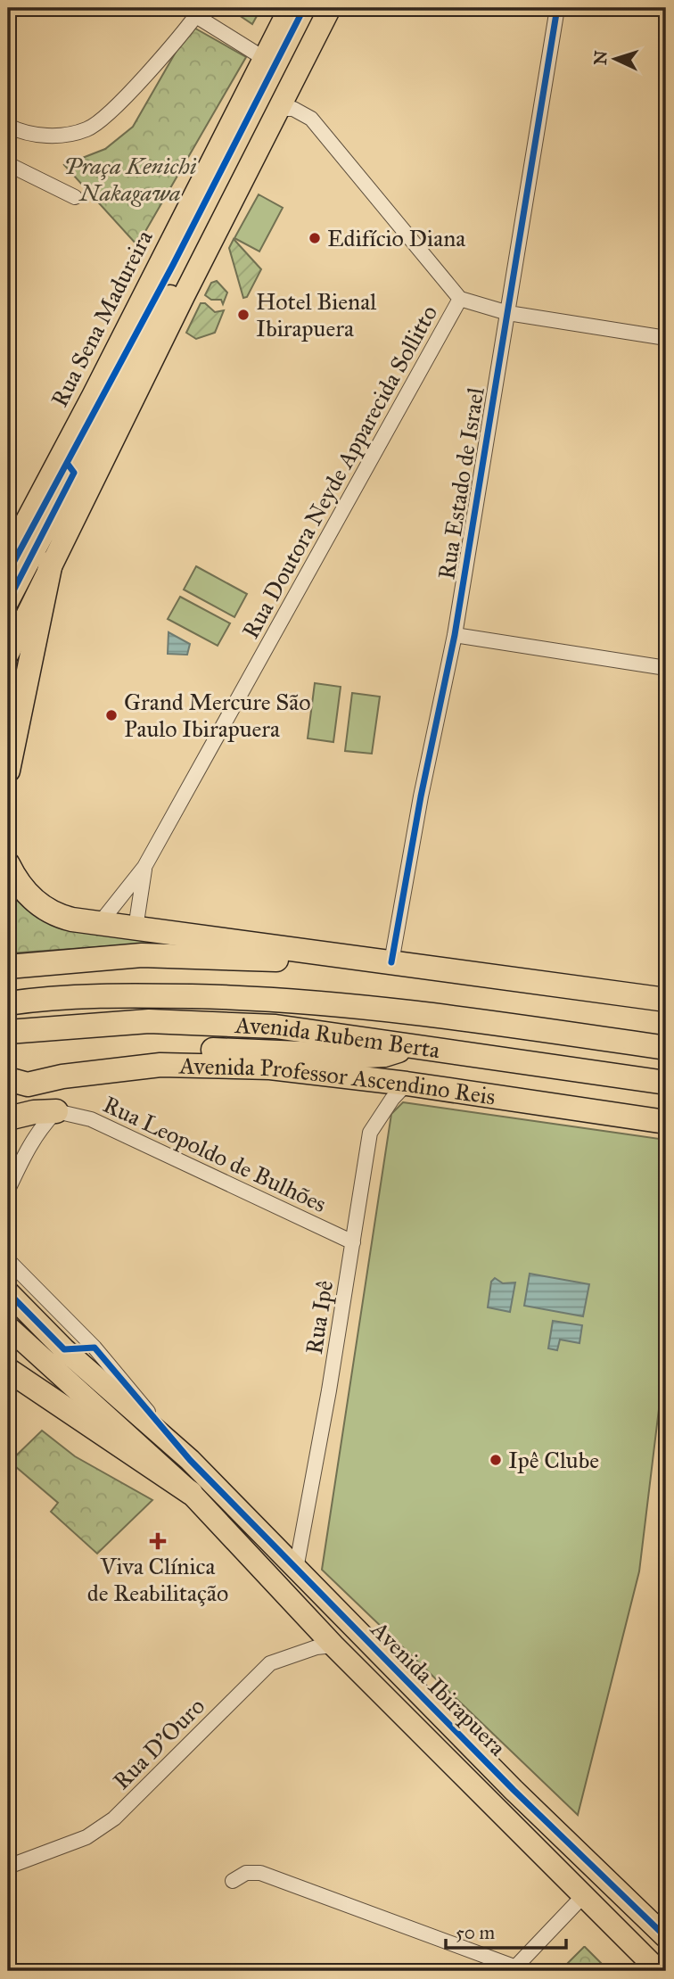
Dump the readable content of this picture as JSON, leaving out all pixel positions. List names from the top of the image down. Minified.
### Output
{"streets":{"highway":["Avenida Rubem Berta","Avenida Professor Ascendino Reis"],"main road":["Rua Sena Madureira","Avenida Ibirapuera"],"street":["Rua Doutora Neyde Apparecida Sollitto","Rua Estado de Israel","Rua Leopoldo de Bulhões","Rua Ipê","Rua D'Ouro"]},"crossings":[["Avenida Professor Ascendino Reis","Rua Ipê"],["Rua Leopoldo de Bulhões","Rua Ipê"],["Rua Ipê","Avenida Ibirapuera"],["Avenida Ibirapuera","Rua D'Ouro"]],"parks":["Praça Kenichi Nakagawa"],"places":{"other":["Edifício Diana","Hotel Bienal Ibirapuera","Grand Mercure São Paulo Ibirapuera","Ipê Clube"],"health":["Viva Clínica de Reabilitação"]},"scale_bar":"50 m","north":"left"}
